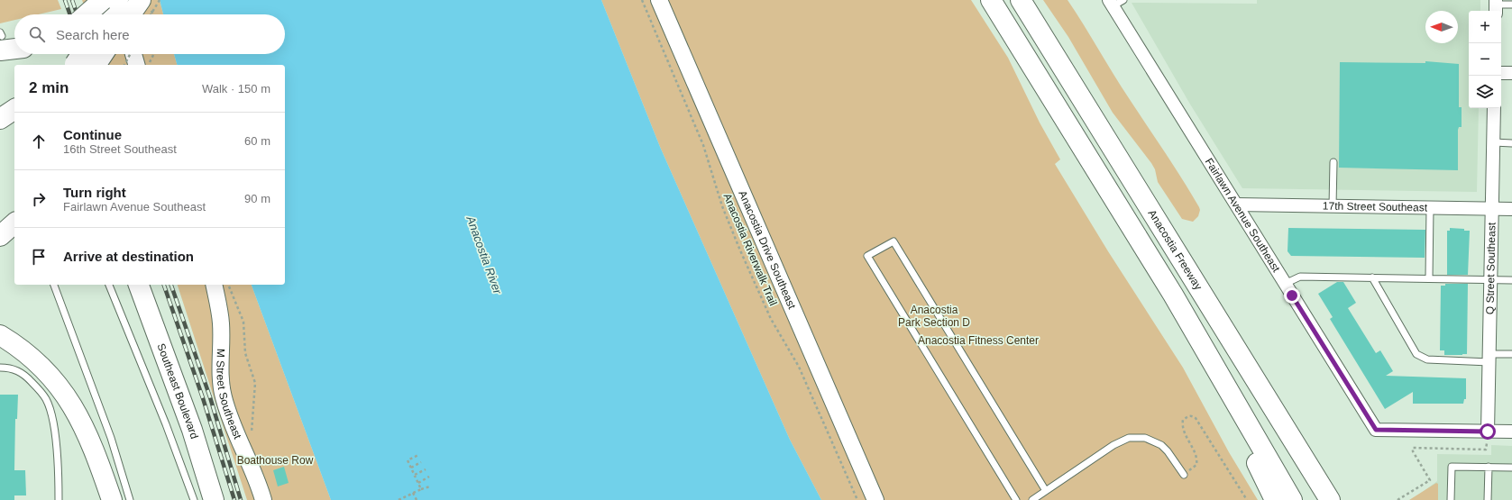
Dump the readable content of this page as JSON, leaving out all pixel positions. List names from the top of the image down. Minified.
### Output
{"streets":{"main road":["Anacostia Freeway","Southeast Boulevard"],"street":["17th Street Southeast","Fairlawn Avenue Southeast","Anacostia Drive Southeast","Q Street Southeast","M Street Southeast"],"path":["Anacostia Riverwalk Trail"]},"crossings":[["17th Street Southeast","Fairlawn Avenue Southeast"],["17th Street Southeast","Q Street Southeast"],["Fairlawn Avenue Southeast","Q Street Southeast"]],"water":["Anacostia River"],"parks":["Anacostia Park Section D","Anacostia Fitness Center","Boathouse Row"],"north":"left","page":{"map_buttons":["+","−"],"search":"Search here","heading":["2 min","Walk · 150 m"],"list":[["Continue","16th Street Southeast","60 m"],["Turn right","Fairlawn Avenue Southeast","90 m"],"Arrive at destination"]}}
